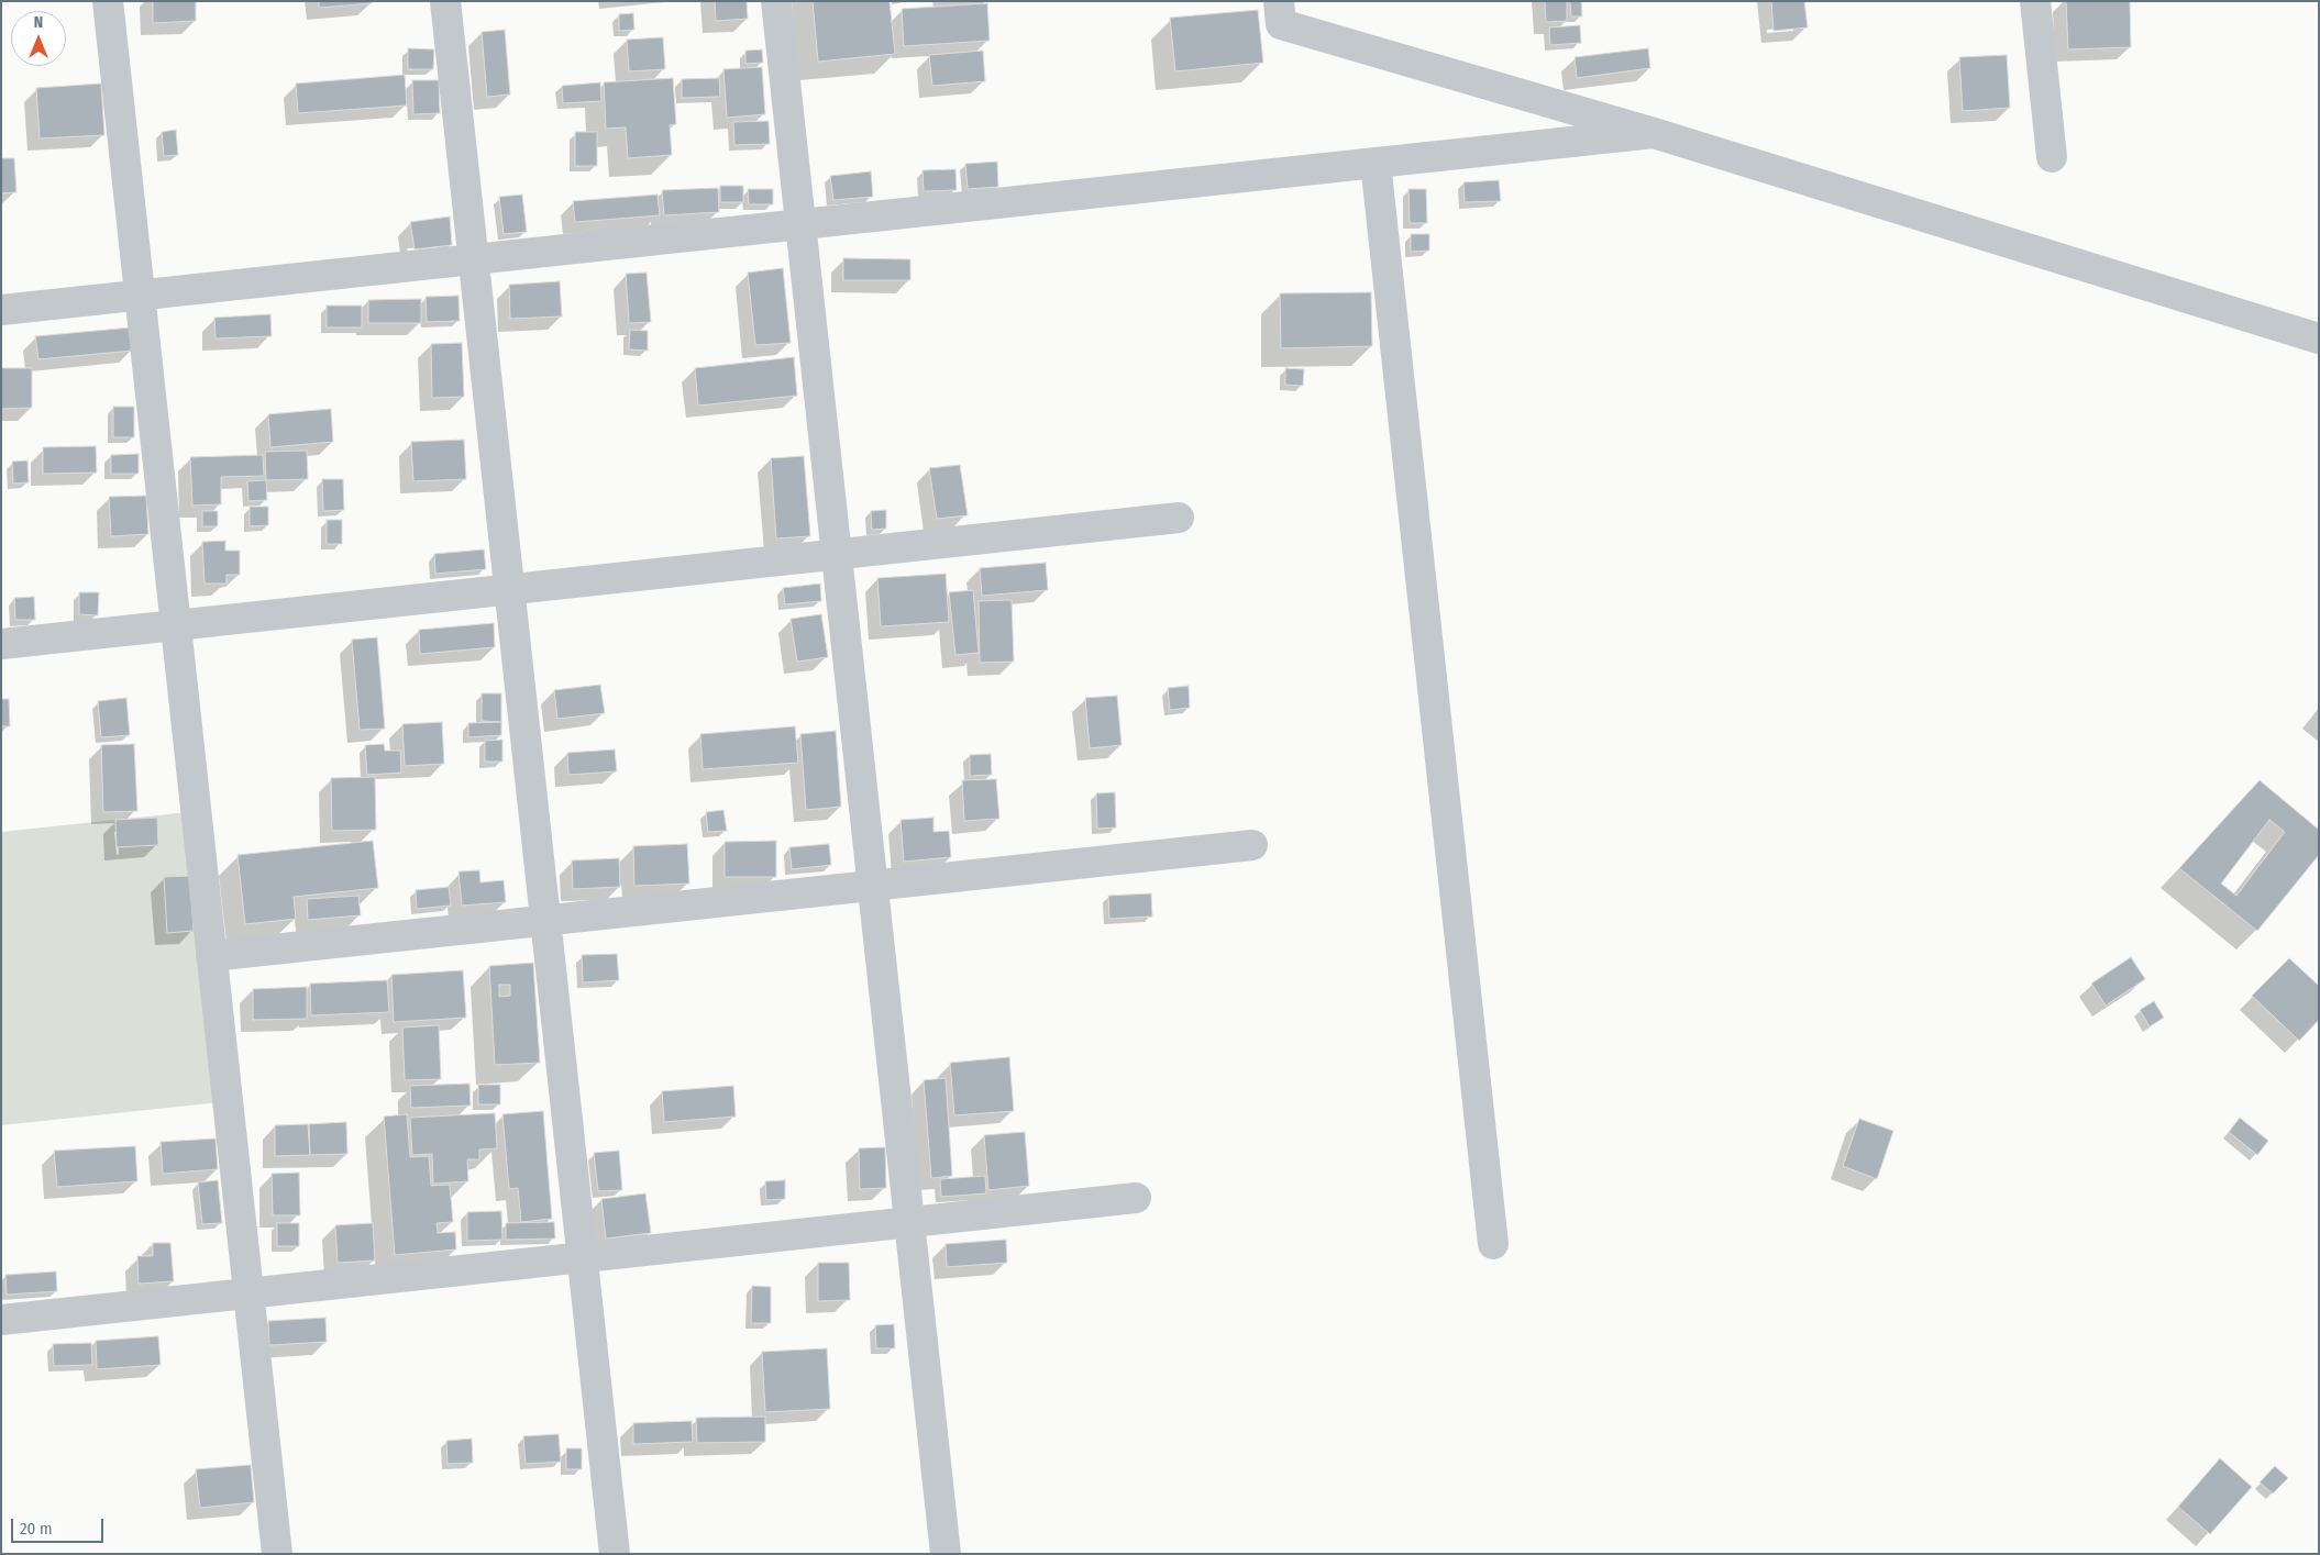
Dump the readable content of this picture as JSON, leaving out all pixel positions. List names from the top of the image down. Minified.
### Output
{"scale_bar":"20 m","north":"top"}
